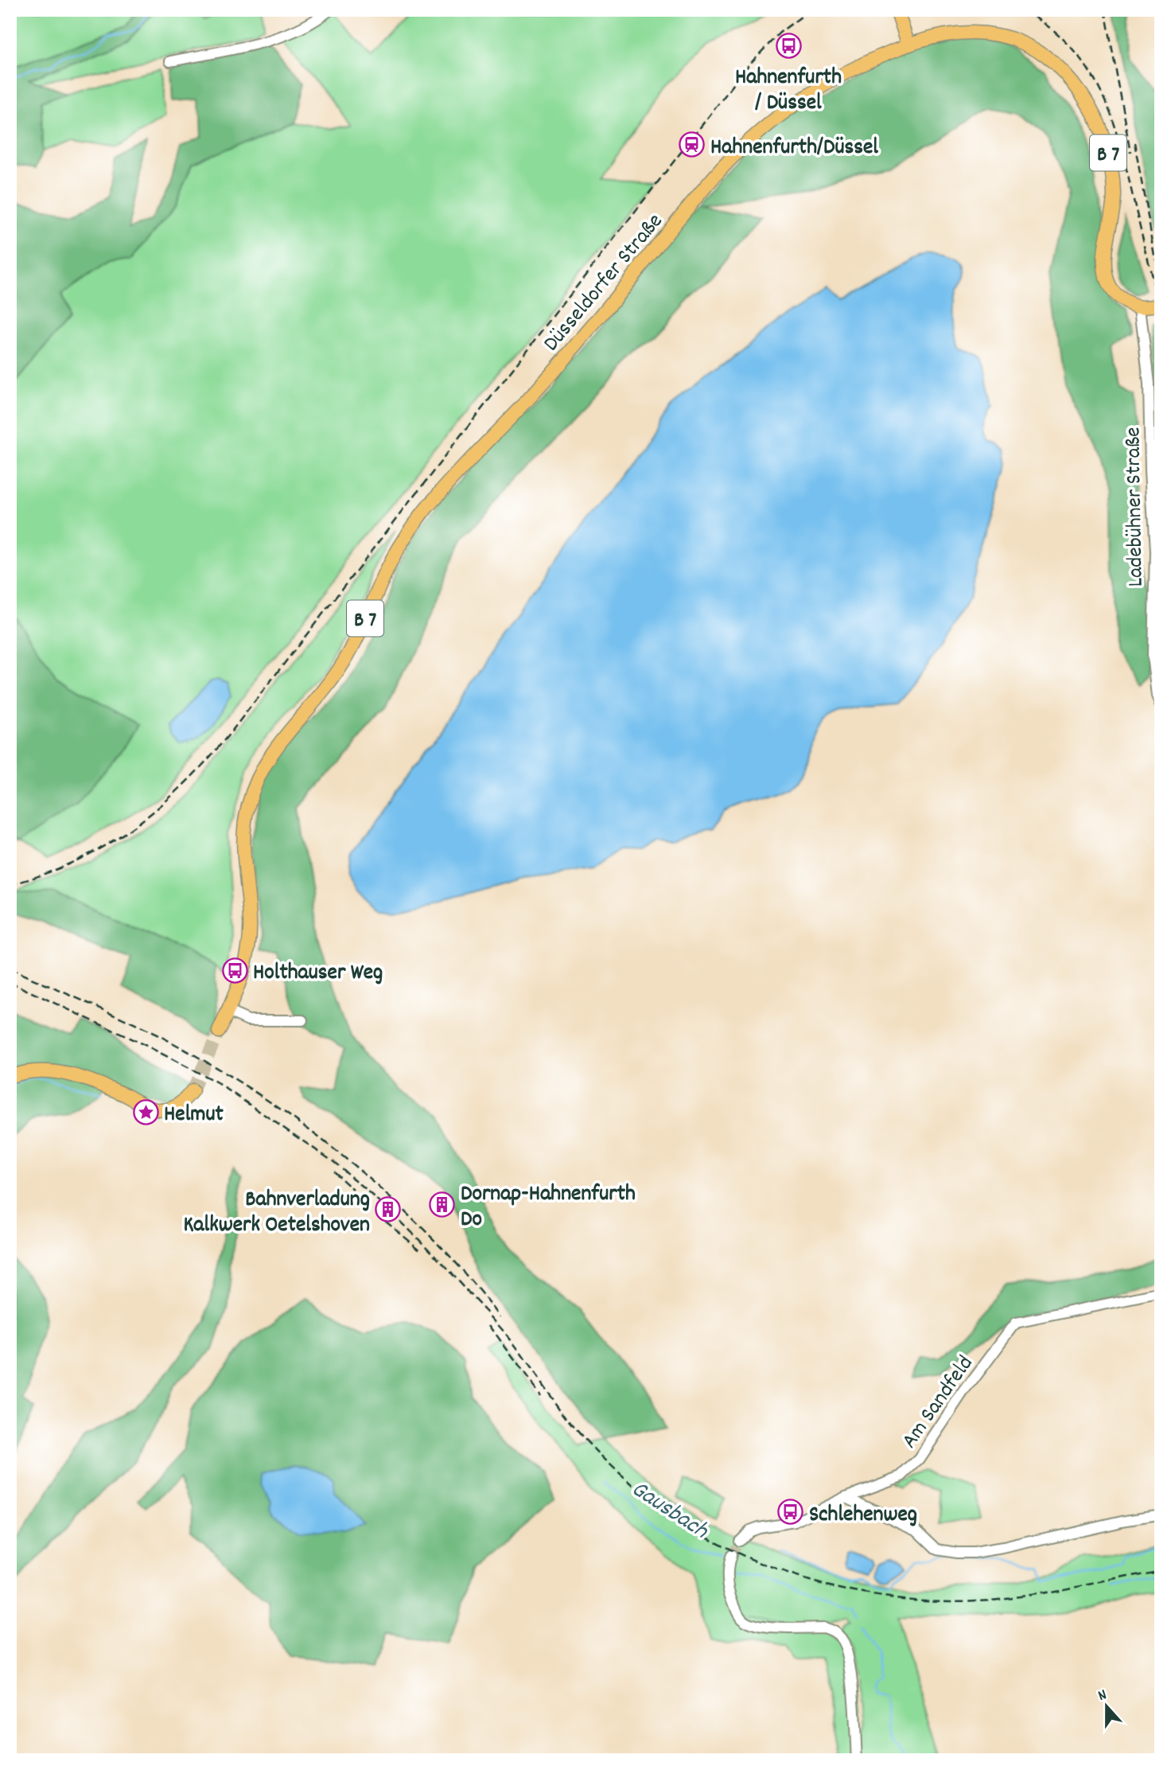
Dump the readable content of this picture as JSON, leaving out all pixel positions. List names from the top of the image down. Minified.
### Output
{"streets":{"main road":["B 7","Düsseldorfer Straße"],"street":["Ladebühner Straße","Am Sandfeld"]},"crossings":[["Düsseldorfer Straße","Ladebühner Straße"]],"water":["Gausbach"],"places":{"bus stop":["Hahnenfurth / Düssel","Holthauser Weg","Schlehenweg"],"station":["Hahnenfurth/Düssel"],"place":["Helmut"],"building":["Dornap-Hahnenfurth Do","Bahnverladung Kalkwerk Oetelshoven"]},"north":"top"}
